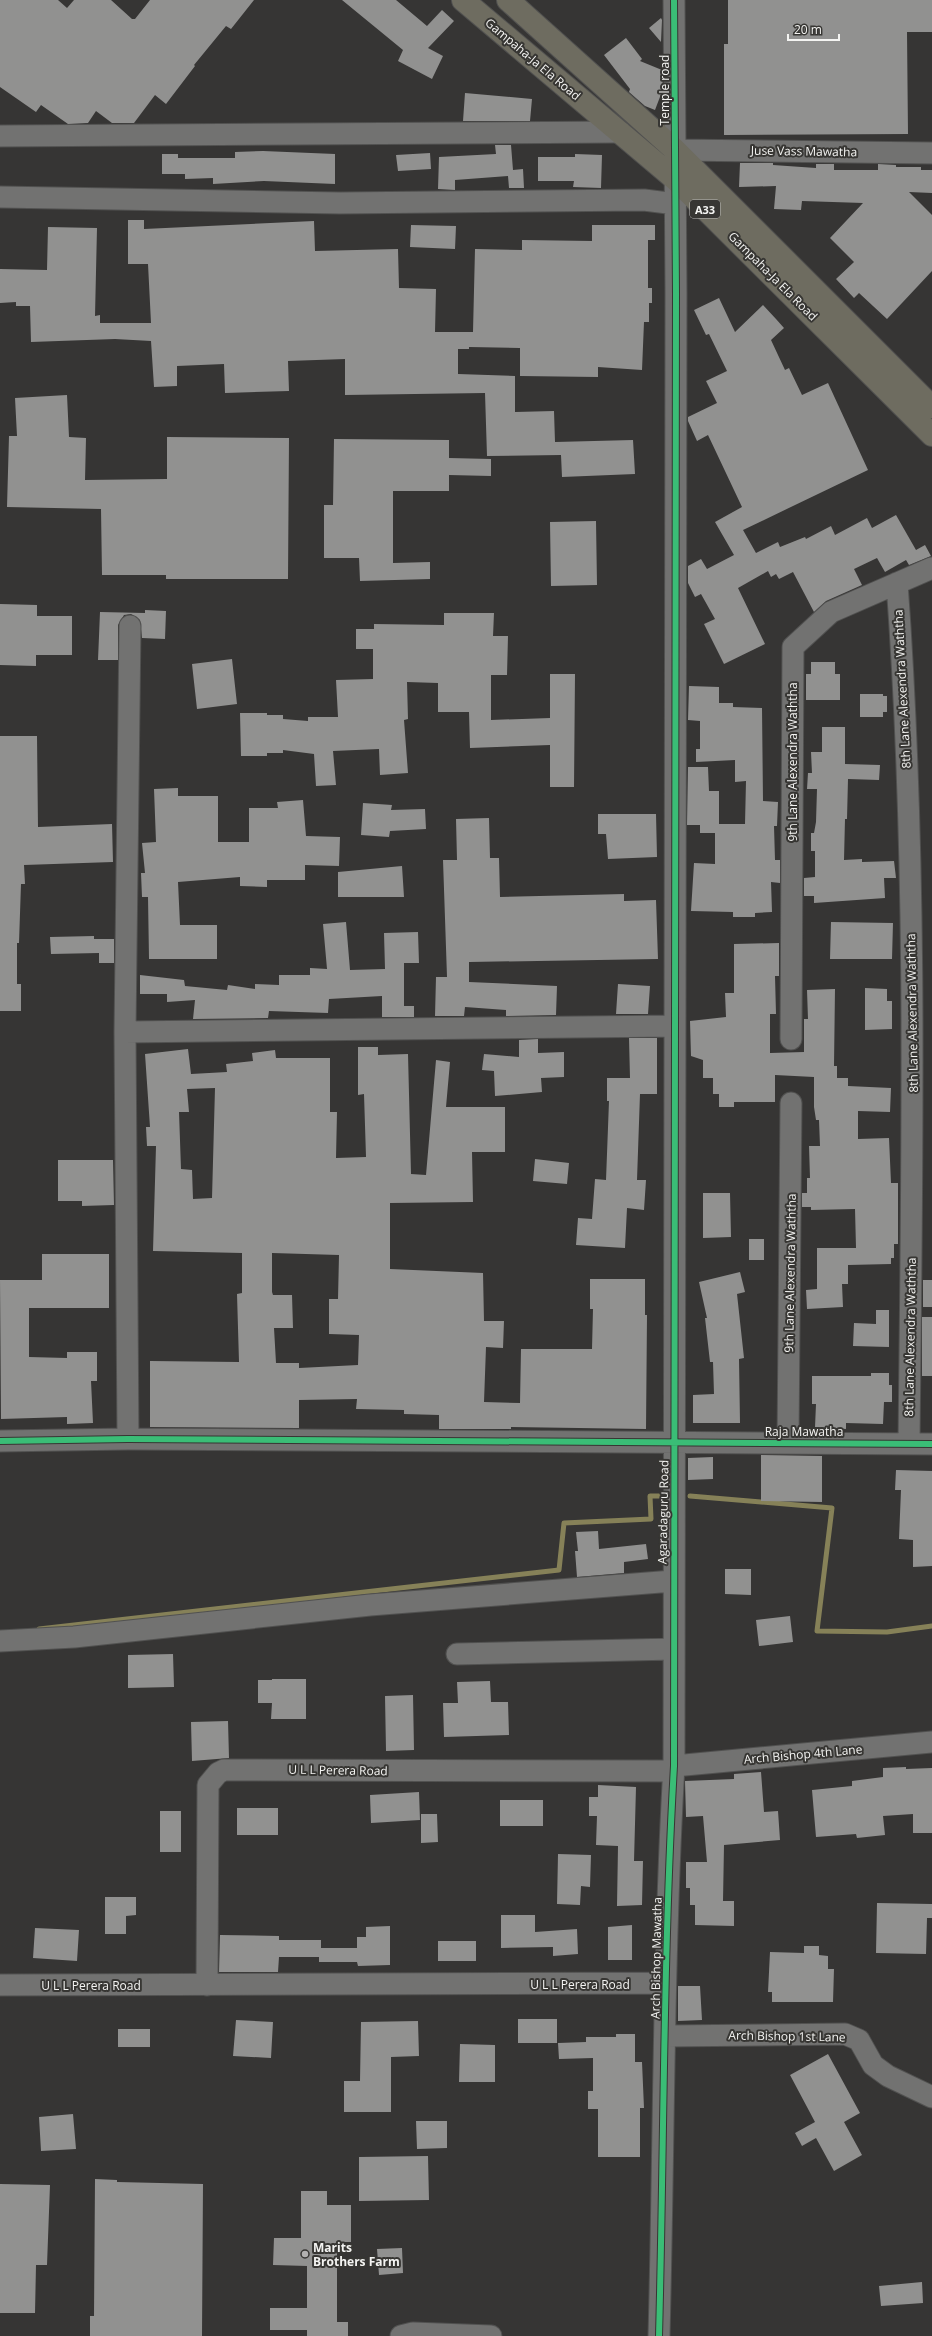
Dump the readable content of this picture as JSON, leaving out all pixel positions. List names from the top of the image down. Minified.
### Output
{"streets":{"highway":["Gampaha-Ja Ela Road","A33"],"street":["Temple road","Juse Vass Mawatha","8th Lane Alexendra Waththa","9th Lane Alexendra Waththa","Raja Mawatha","Agaradaguru Road","Arch Bishop 4th Lane","U L L Perera Road","Arch Bishop Mawatha","Arch Bishop 1st Lane"]},"crossings":[["Gampaha-Ja Ela Road","Temple road"],["Gampaha-Ja Ela Road","Juse Vass Mawatha"],["Temple road","Juse Vass Mawatha"],["Temple road","Agaradaguru Road"],["8th Lane Alexendra Waththa","9th Lane Alexendra Waththa"],["8th Lane Alexendra Waththa","Raja Mawatha"],["9th Lane Alexendra Waththa","Raja Mawatha"],["Raja Mawatha","Agaradaguru Road"],["Agaradaguru Road","Arch Bishop Mawatha"],["Arch Bishop 4th Lane","U L L Perera Road"],["Arch Bishop 4th Lane","Arch Bishop Mawatha"],["U L L Perera Road","Arch Bishop Mawatha"],["Arch Bishop Mawatha","Arch Bishop 1st Lane"]],"places":["Marits Brothers Farm"],"scale_bar":"20 m"}
